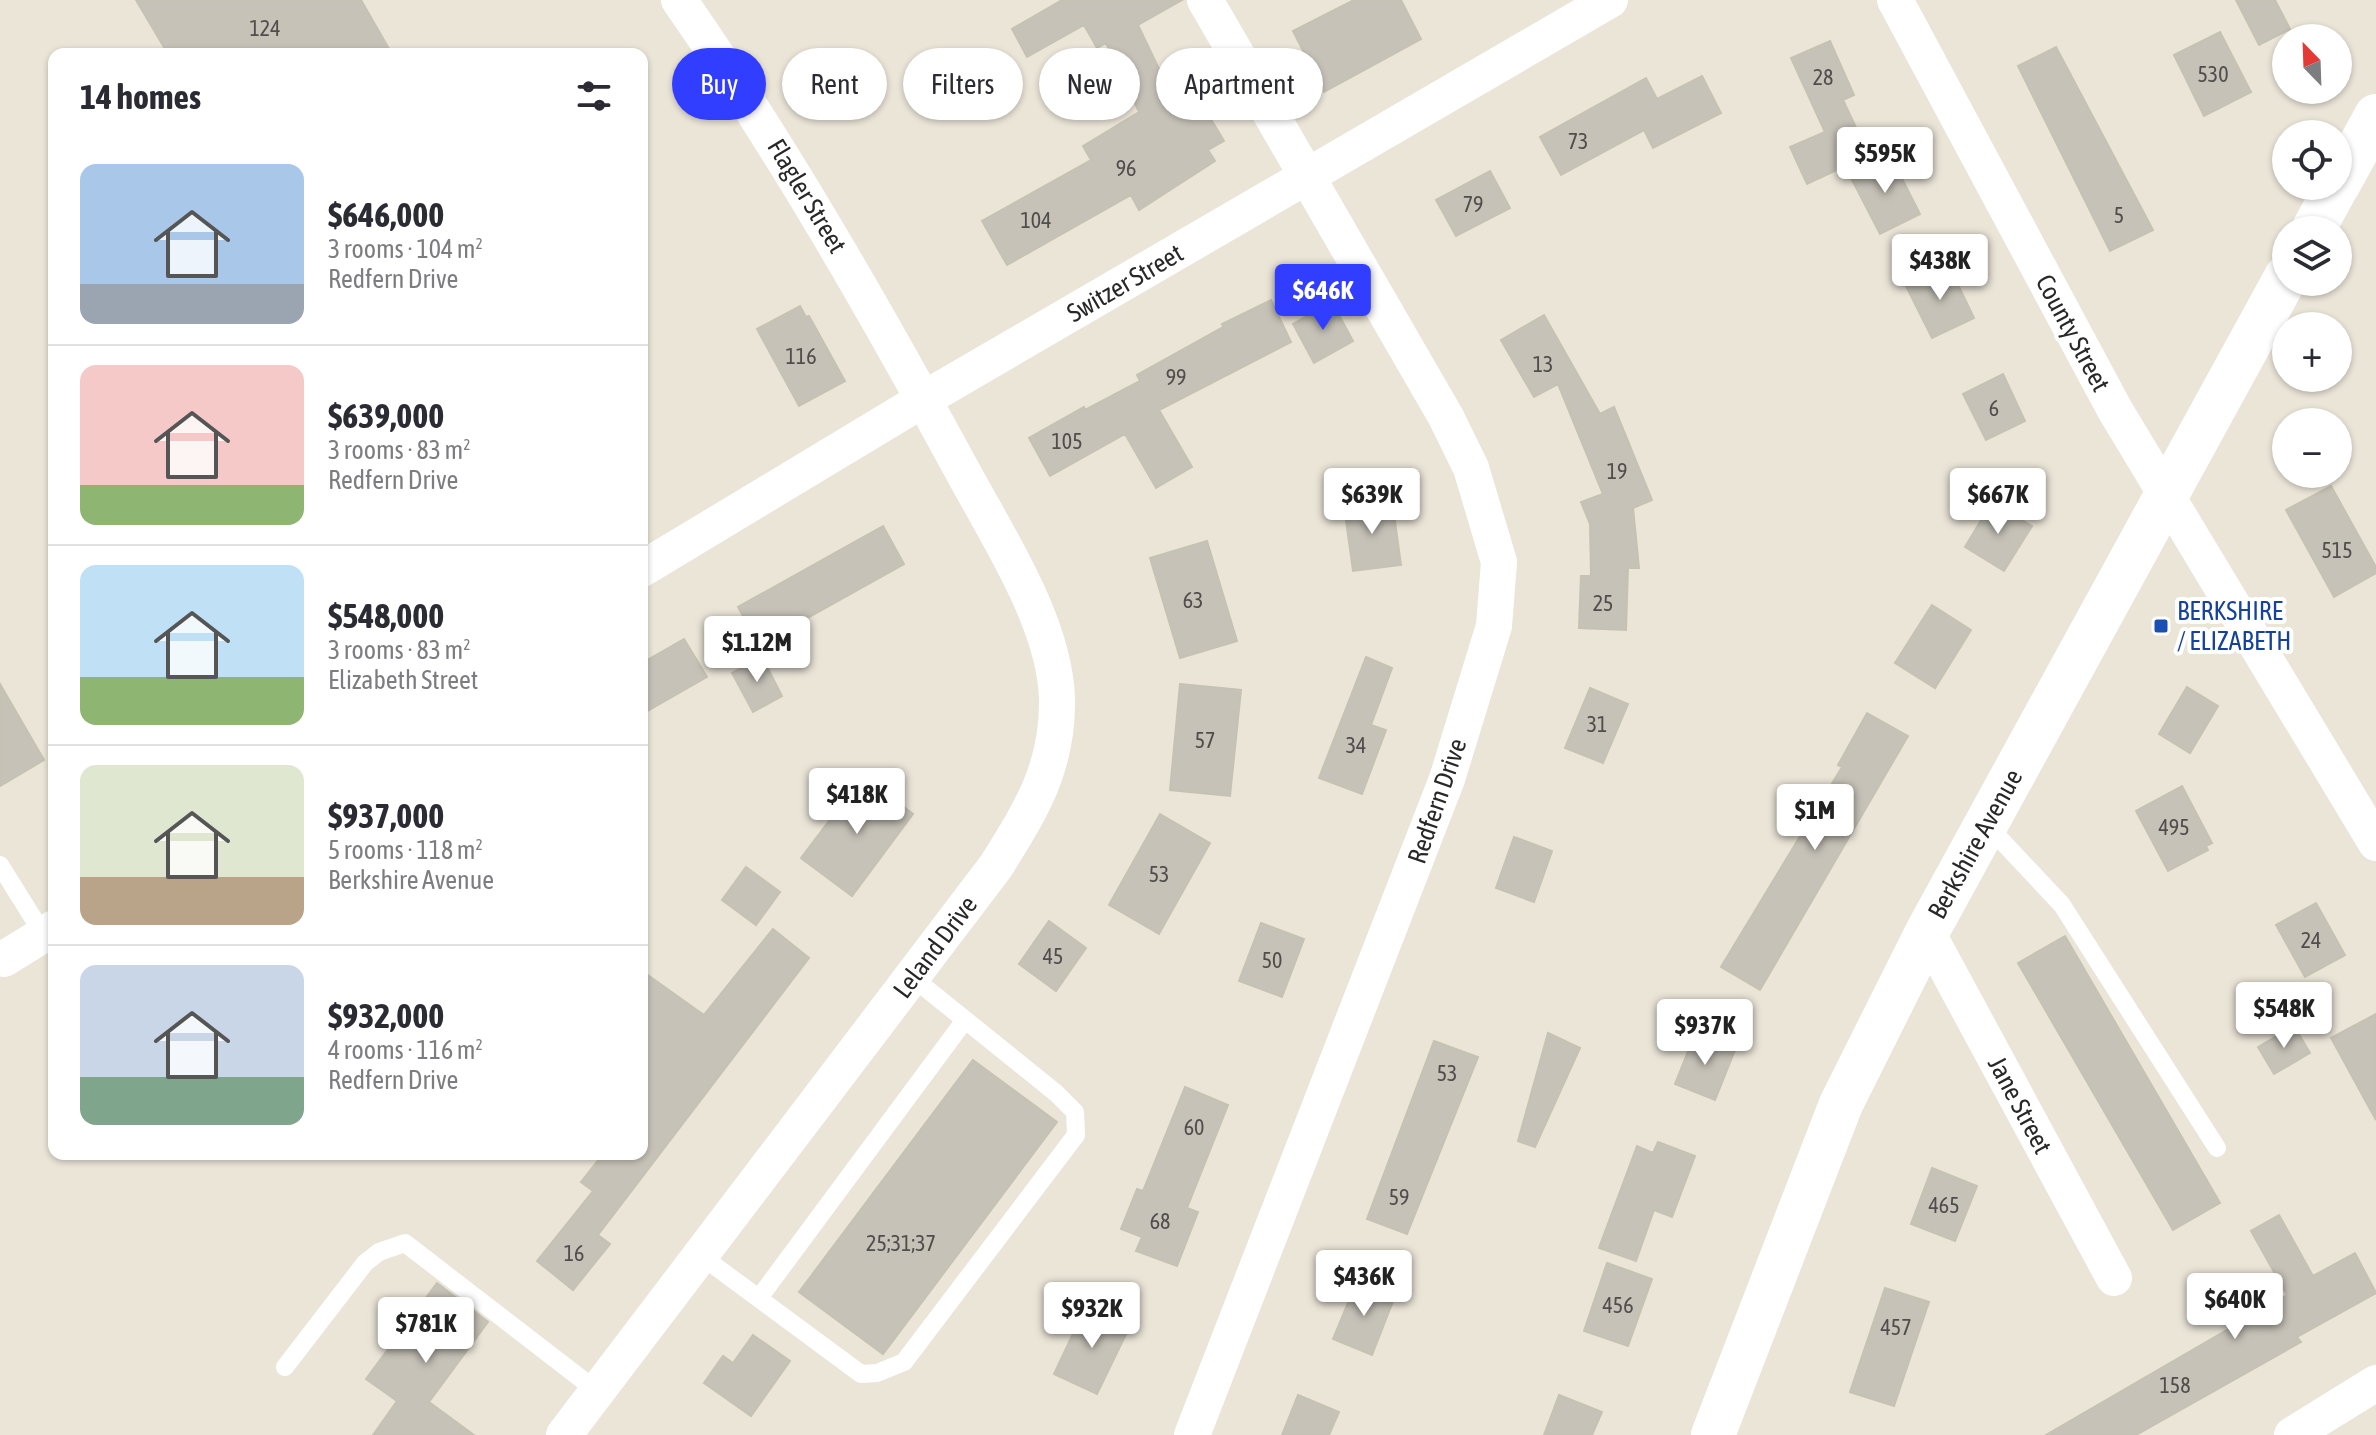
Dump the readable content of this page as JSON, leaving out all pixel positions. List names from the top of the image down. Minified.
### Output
{"streets":{"main road":["Berkshire Avenue"],"street":["Flagler Street","Switzer Street","County Street","Redfern Drive","Leland Drive","Jane Street"]},"crossings":[["Flagler Street","Switzer Street"],["Flagler Street","Leland Drive"],["Switzer Street","Redfern Drive"],["Switzer Street","Leland Drive"],["County Street","Berkshire Avenue"],["Berkshire Avenue","Jane Street"]],"places":{"transit":["BERKSHIRE / ELIZABETH"]},"house_numbers":["124","530","28","73","96","79","5","104","116","13","99","6","105","19","515","63","25","31","57","34","495","53","24","45","50","53","60","59","465","68","25;31;37","16","456","457","158"],"north":"top left","page":{"map_buttons":["+","−"],"chip":["Buy","Rent","Filters","New","Apartment"],"heading":"14 homes","price":["$595K","$438K","$646K","$639K","$667K","$1.12M","$418K","$1M","$548K","$937K","$436K","$640K","$932K","$781K"],"list":[{"name":"$646,000","note":"3 rooms · 104 m² · Redfern Drive"},{"name":"$639,000","note":"3 rooms · 83 m² · Redfern Drive"},{"name":"$548,000","note":"3 rooms · 83 m² · Elizabeth Street"},{"name":"$937,000","note":"5 rooms · 118 m² · Berkshire Avenue"},{"name":"$932,000","note":"4 rooms · 116 m² · Redfern Drive"}]}}
